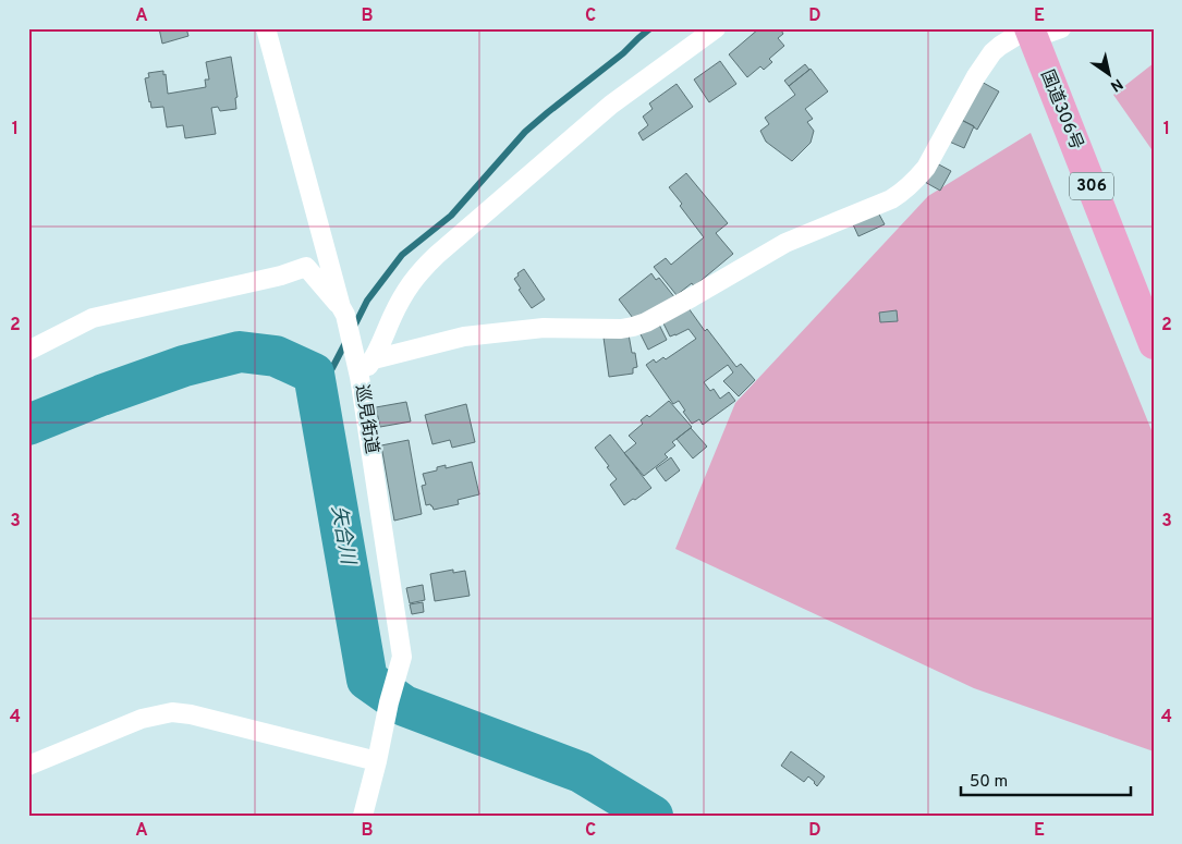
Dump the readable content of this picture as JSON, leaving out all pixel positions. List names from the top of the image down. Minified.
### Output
{"streets":{"highway":["国道306号","306"],"street":["巡見街道"]},"water":["矢合川"],"scale_bar":"50 m","north":"bottom right","grid":{"columns":["A","B","C","D","E"],"rows":["1","2","3","4"]}}
